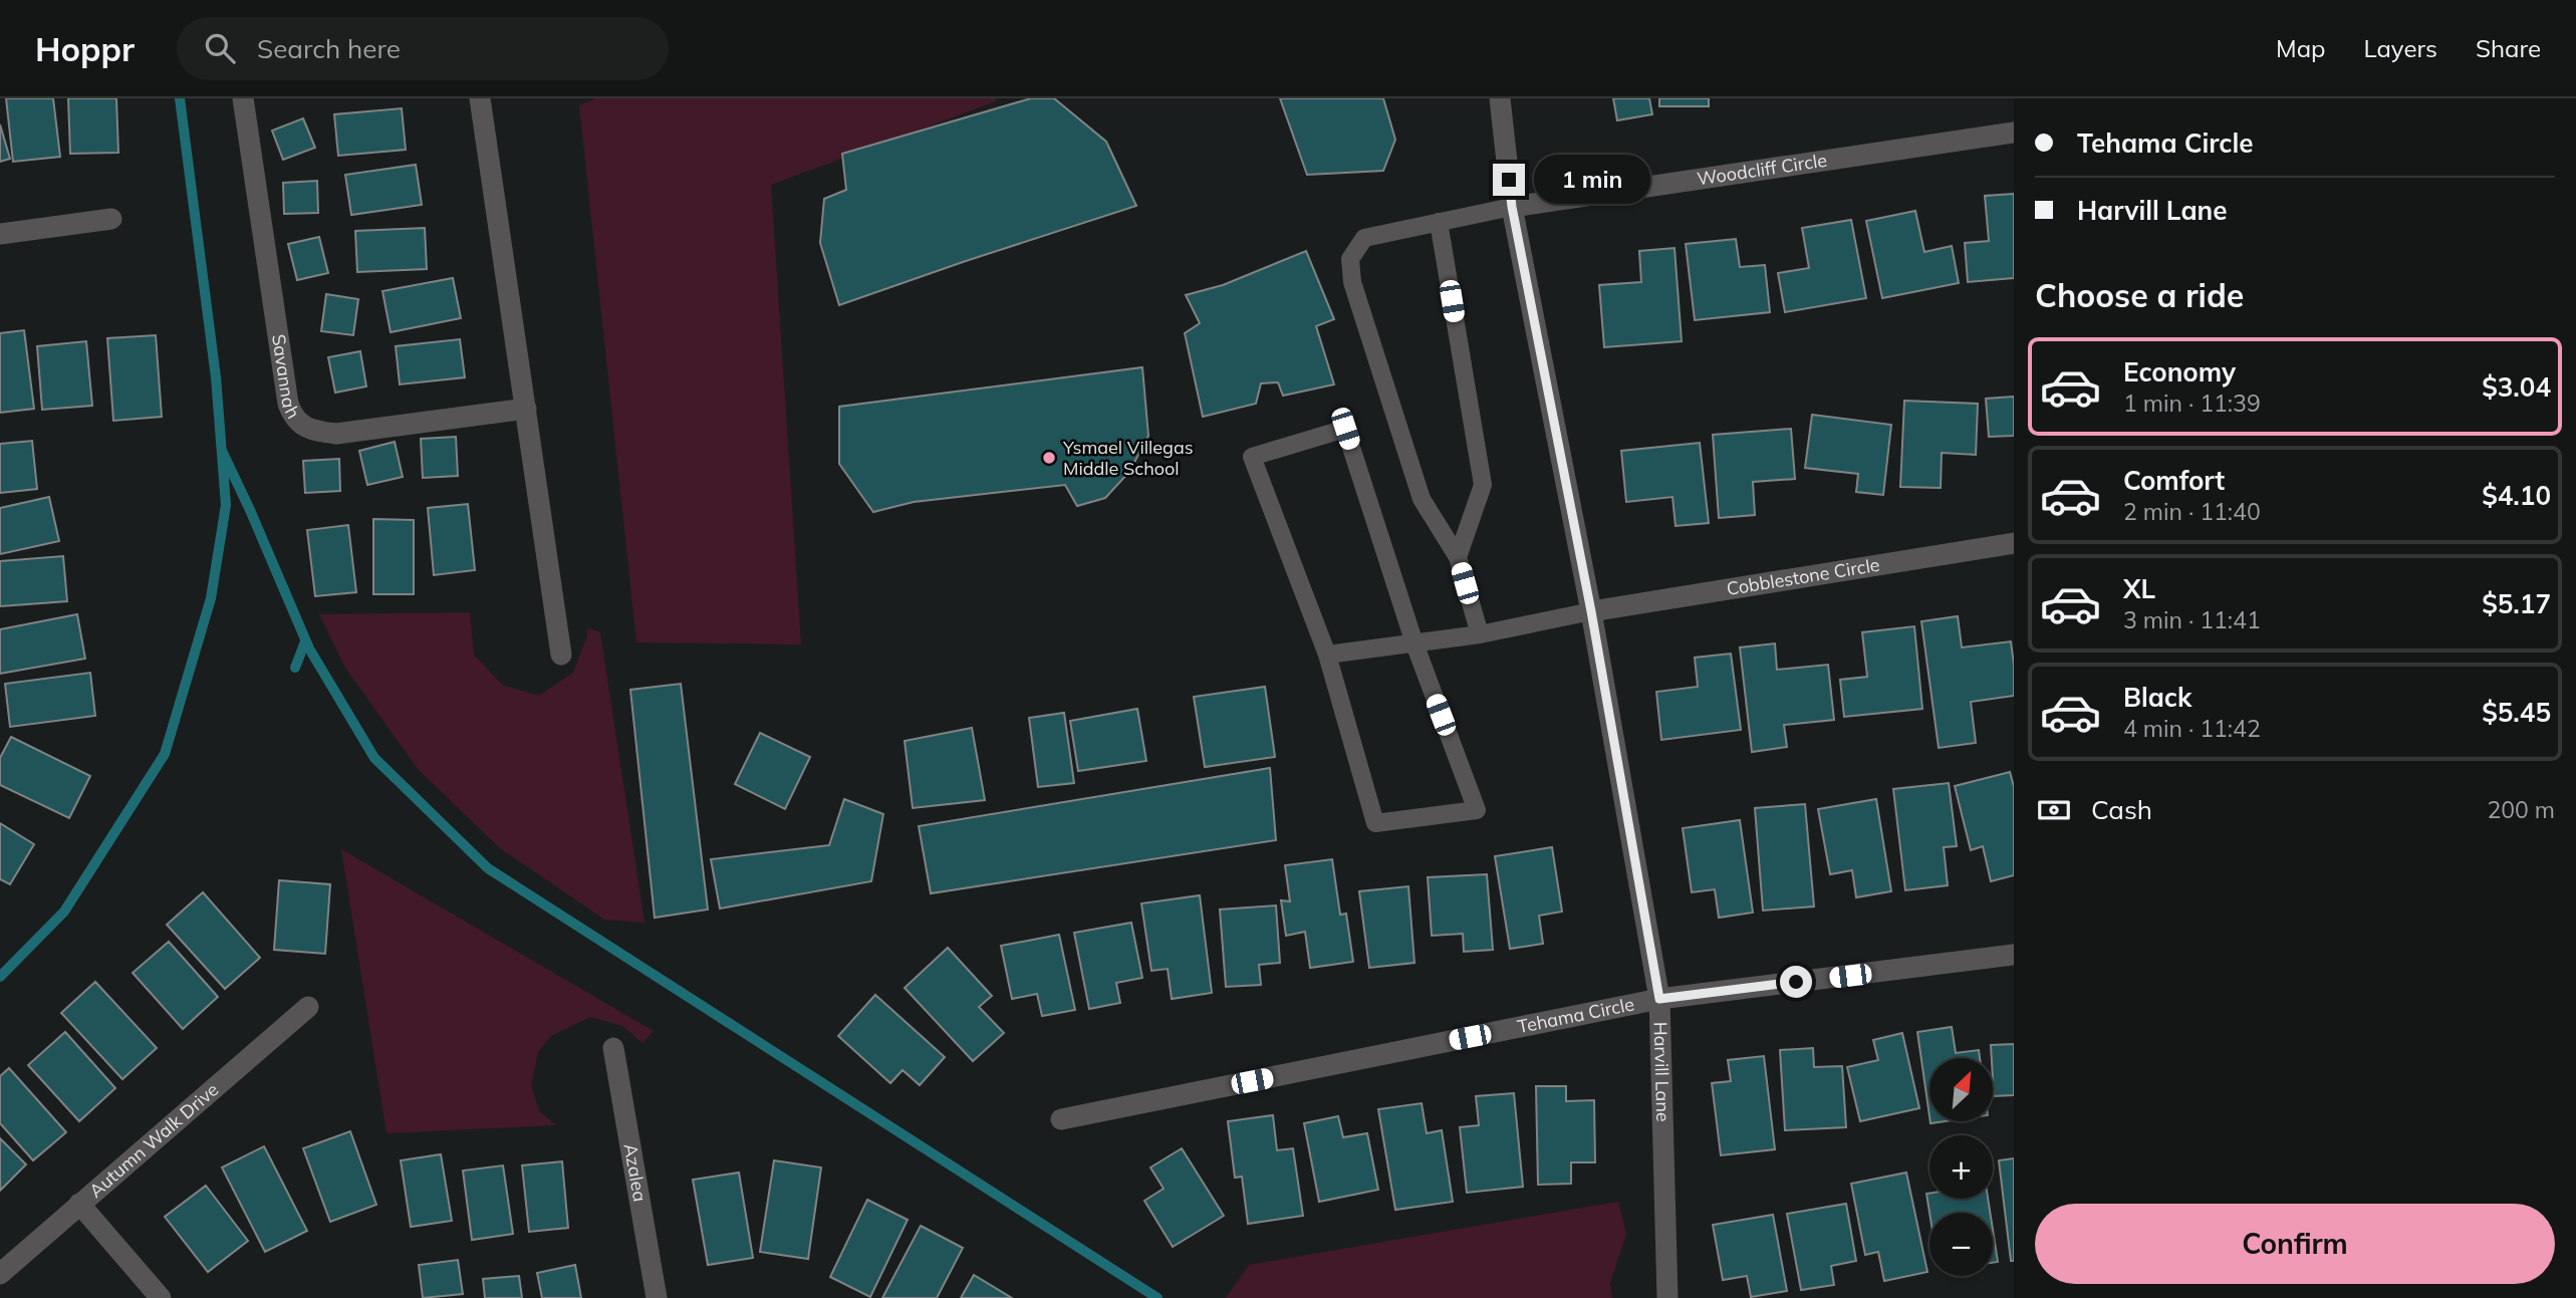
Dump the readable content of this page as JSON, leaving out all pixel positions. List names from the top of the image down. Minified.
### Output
{"streets":{"street":["Woodcliff Circle","Savannah","Cobblestone Circle","Tehama Circle","Harvill Lane","Autumn Walk Drive","Azalea"]},"crossings":[["Woodcliff Circle","Harvill Lane"],["Cobblestone Circle","Harvill Lane"],["Tehama Circle","Harvill Lane"]],"places":["Ysmael Villegas Middle School"],"north":"top right","page":{"header":"Hoppr","search":"Search here","nav":["Map","Layers","Share"],"banner":["Tehama Circle","Harvill Lane"],"bubble":"1 min","heading":"Choose a ride","list":[{"name":"Economy","note":"1 min · 11:39","value":"$3.04"},{"name":"Comfort","note":"2 min · 11:40","value":"$4.10"},{"name":"XL","note":"3 min · 11:41","value":"$5.17"},{"name":"Black","note":"4 min · 11:42","value":"$5.45"}],"pay":["Cash","200 m"],"map_buttons":["+","−"],"buttons":"Confirm"}}
